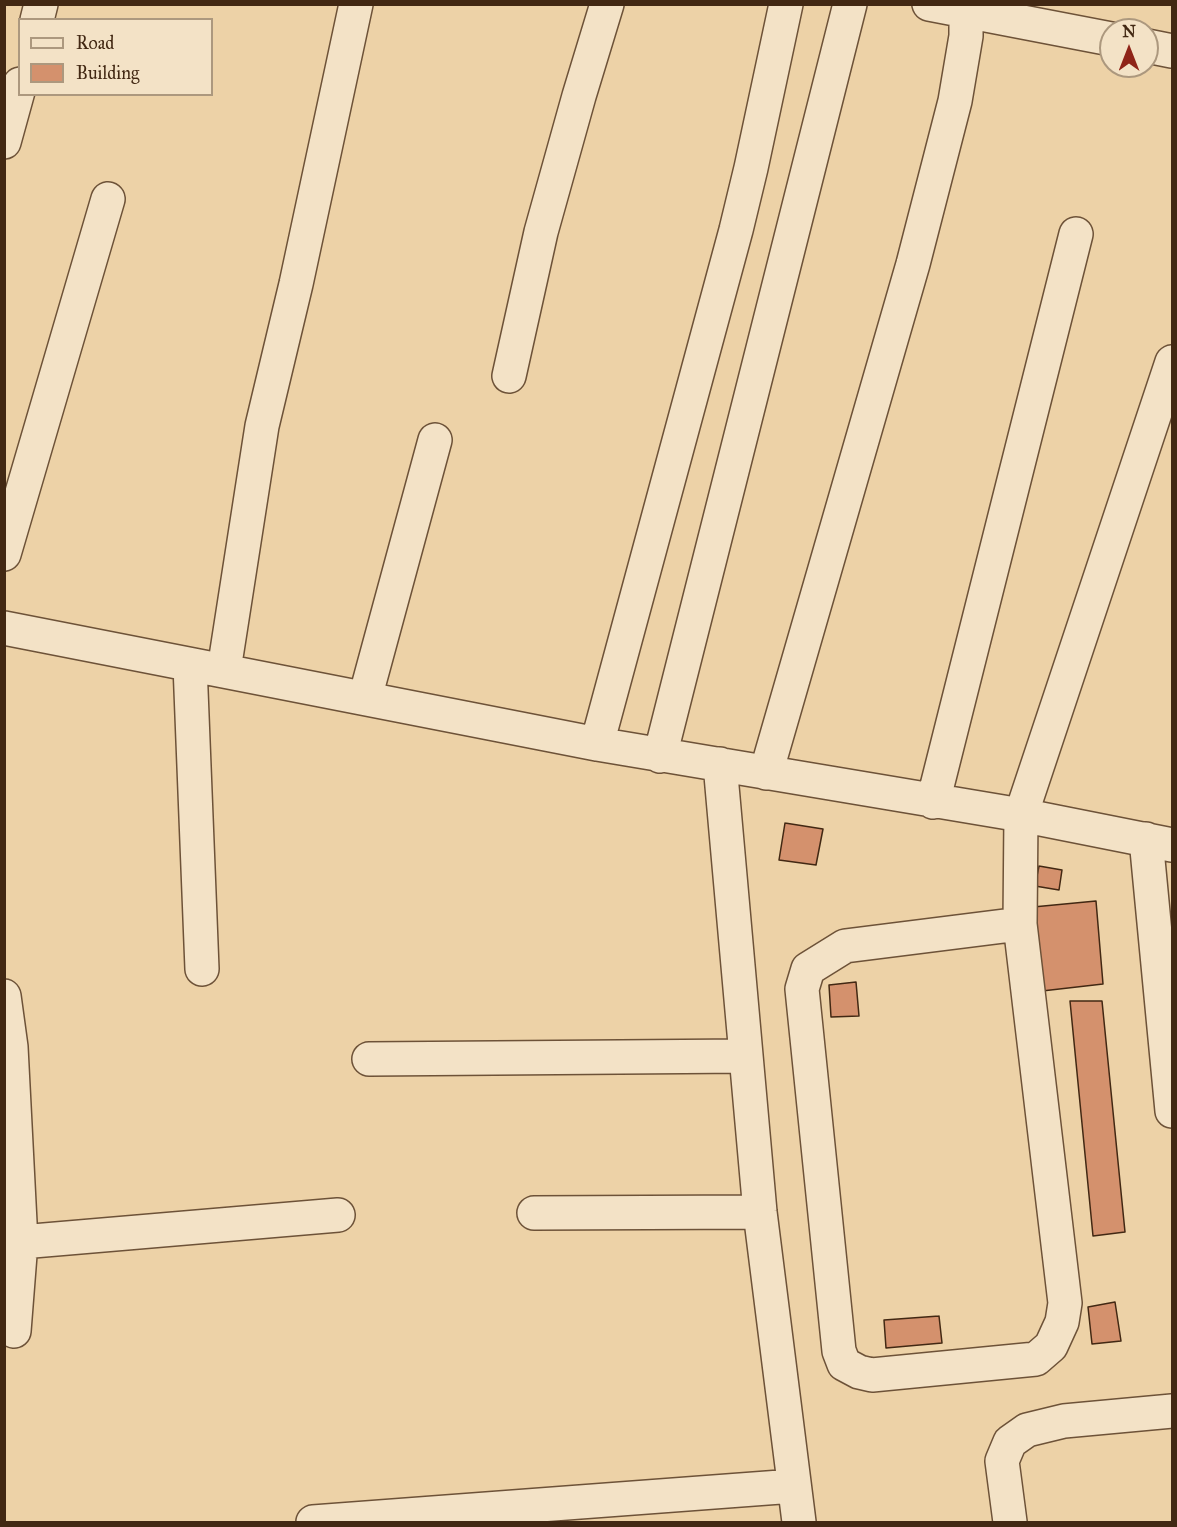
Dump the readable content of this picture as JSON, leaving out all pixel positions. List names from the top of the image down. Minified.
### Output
{"legend":["Road","Building"],"north":"top"}
